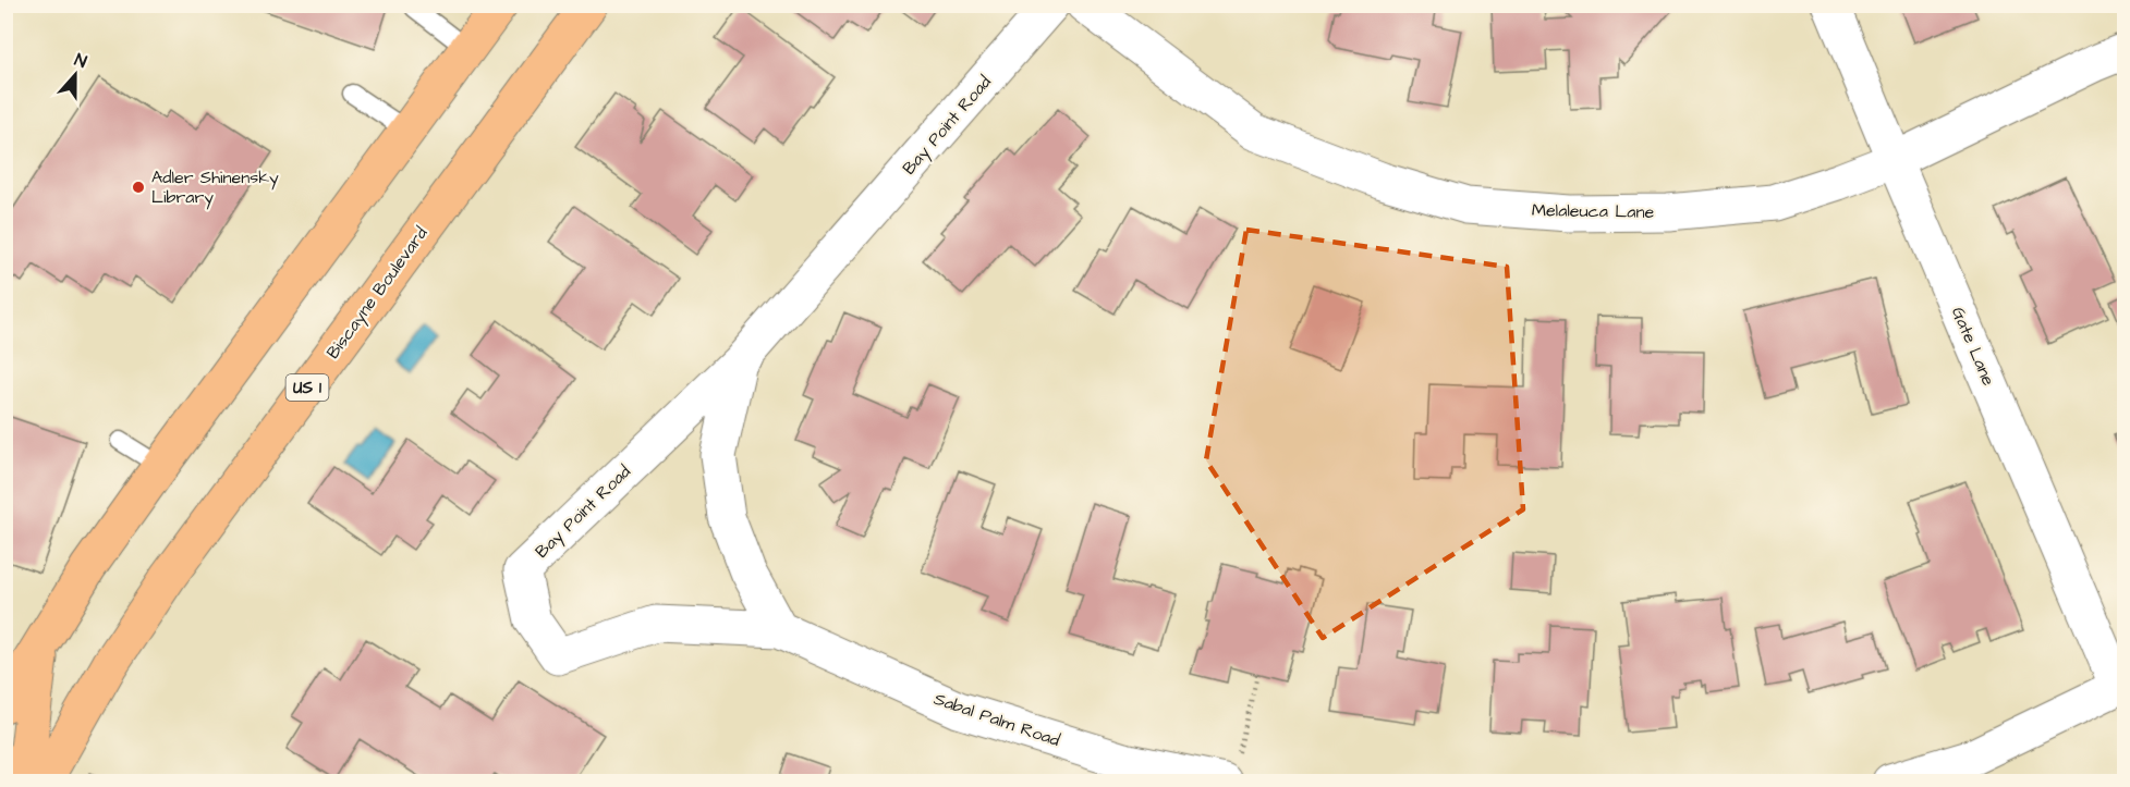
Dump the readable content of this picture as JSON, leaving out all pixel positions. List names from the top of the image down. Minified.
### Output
{"streets":{"main road":["Biscayne Boulevard","US 1"],"street":["Bay Point Road","Melaleuca Lane","Gate Lane","Sabal Palm Road"]},"crossings":[["Bay Point Road","Sabal Palm Road"],["Melaleuca Lane","Gate Lane"]],"places":["Adler Shinensky Library"],"north":"top"}
